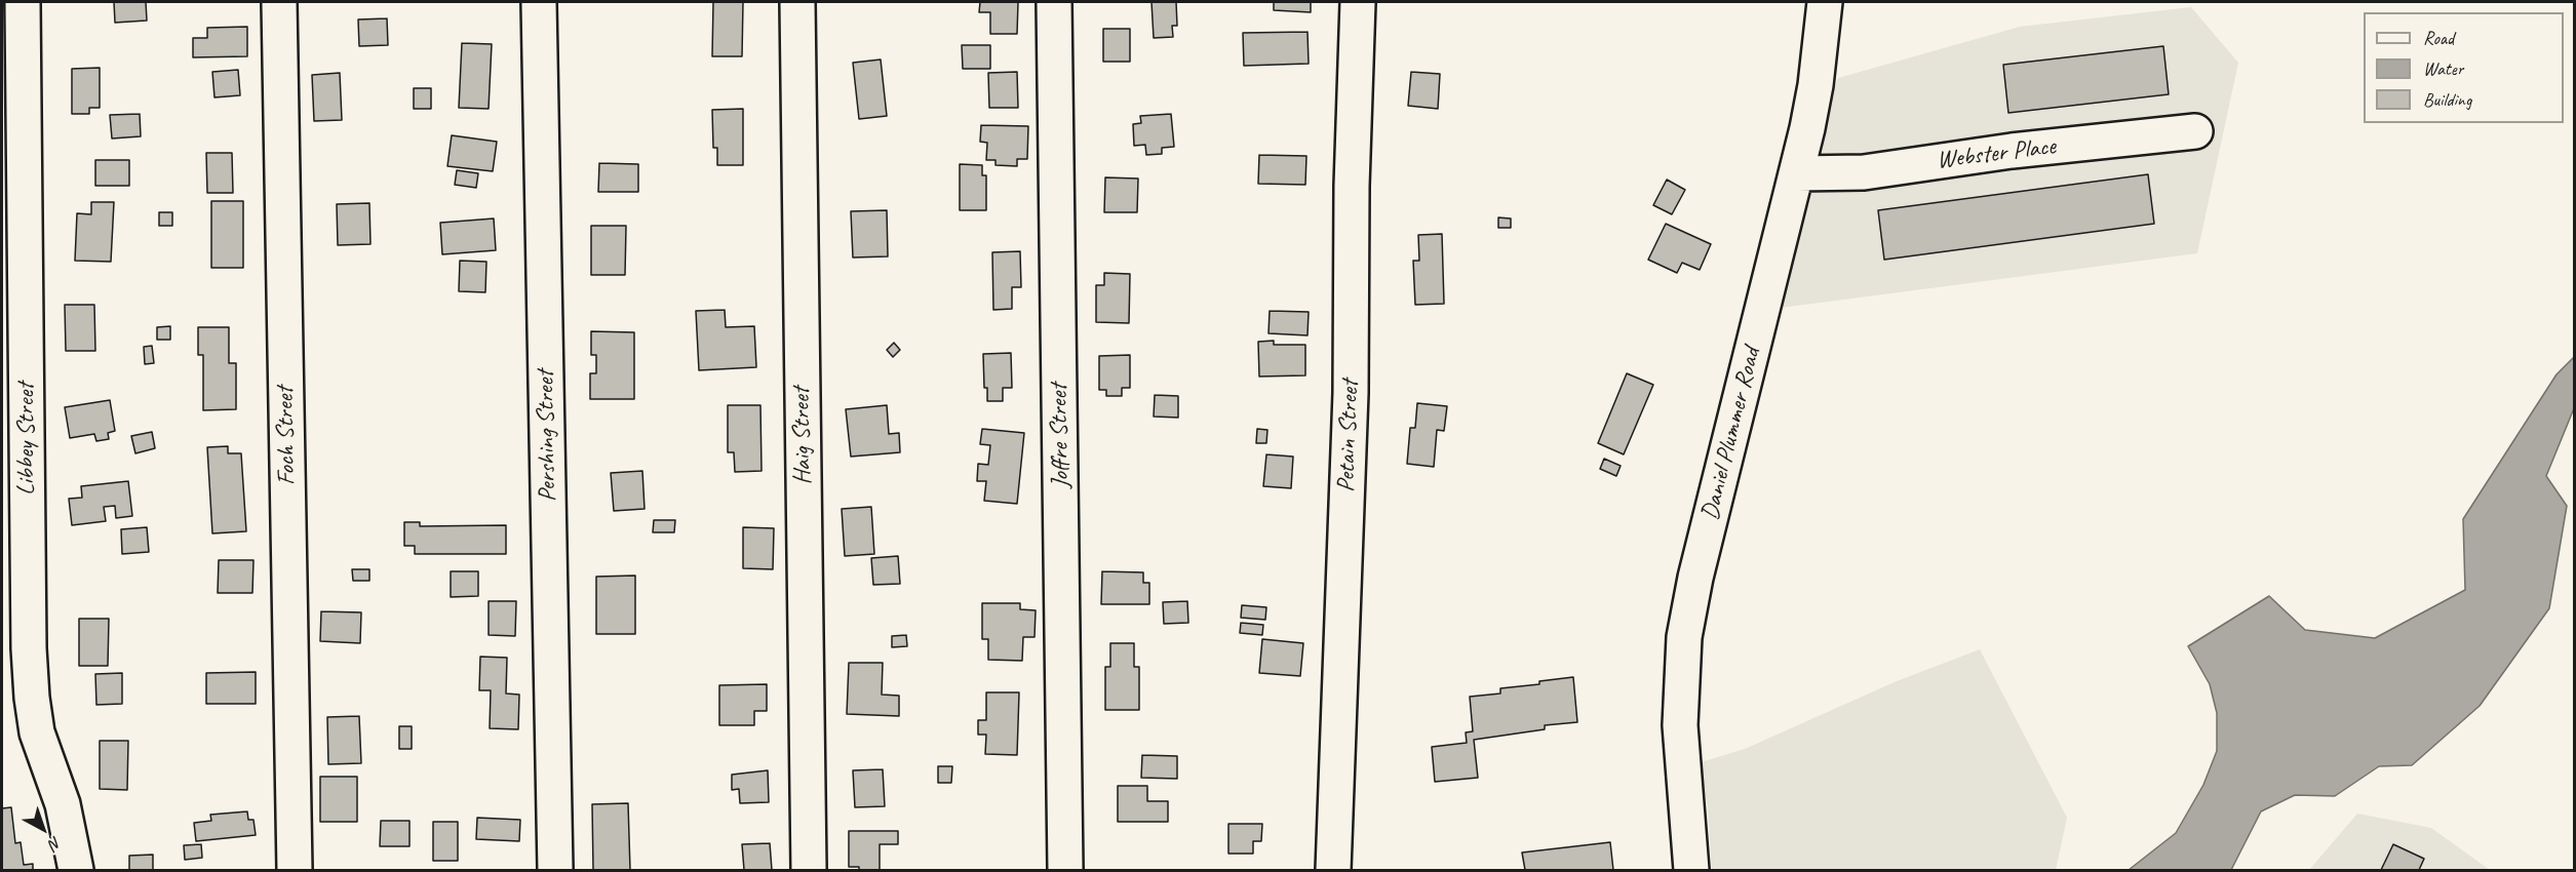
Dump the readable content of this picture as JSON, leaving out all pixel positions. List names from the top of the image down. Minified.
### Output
{"streets":{"street":["Webster Place","Daniel Plummer Road","Foch Street","Pershing Street","Haig Street","Joffre Street","Petain Street","Libbey Street"]},"crossings":[["Webster Place","Daniel Plummer Road"]],"legend":["Road","Water","Building"],"north":"bottom right"}
